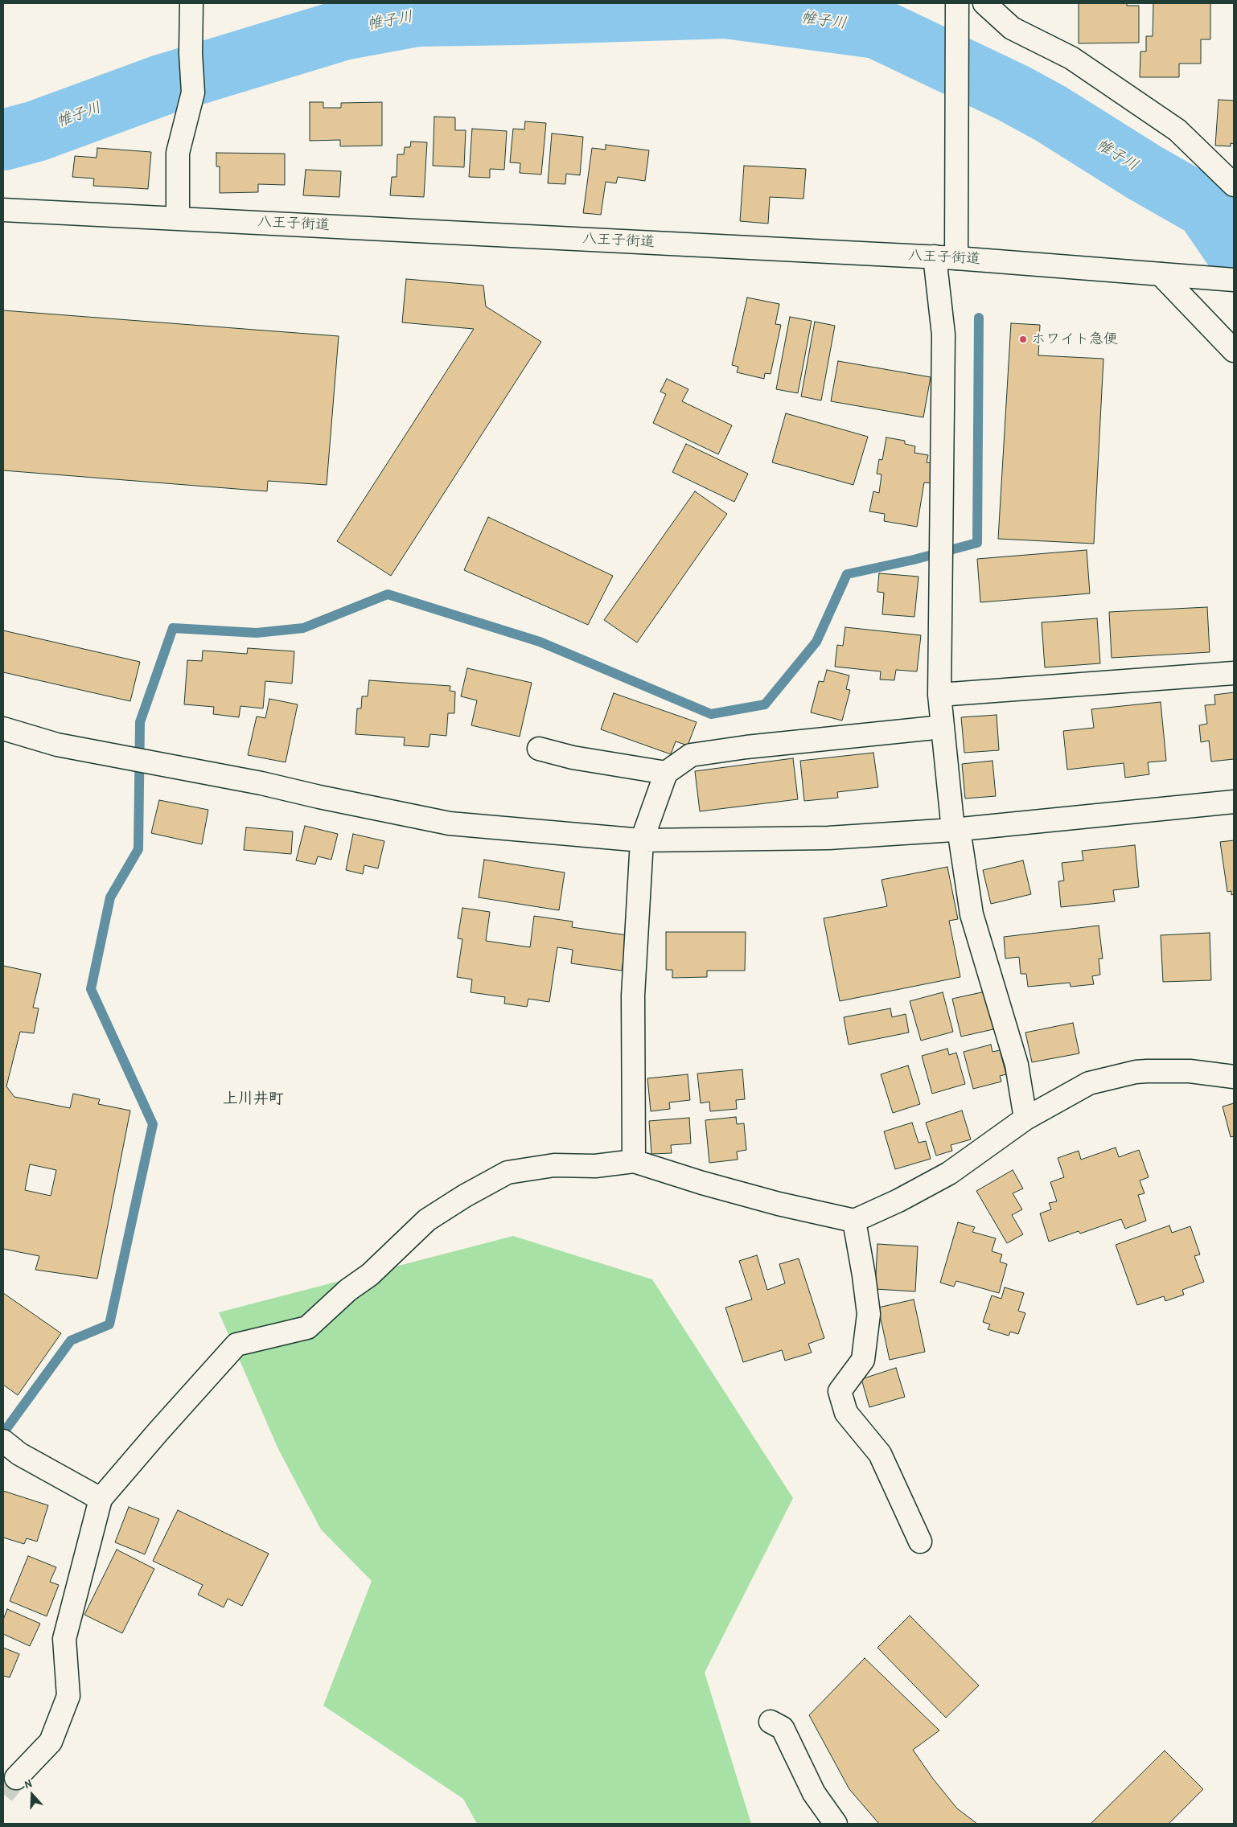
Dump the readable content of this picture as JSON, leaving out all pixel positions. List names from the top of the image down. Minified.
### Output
{"streets":{"main road":["八王子街道"]},"districts":["上川井町"],"water":["帷子川"],"places":["ホワイト急便"],"north":"top"}
